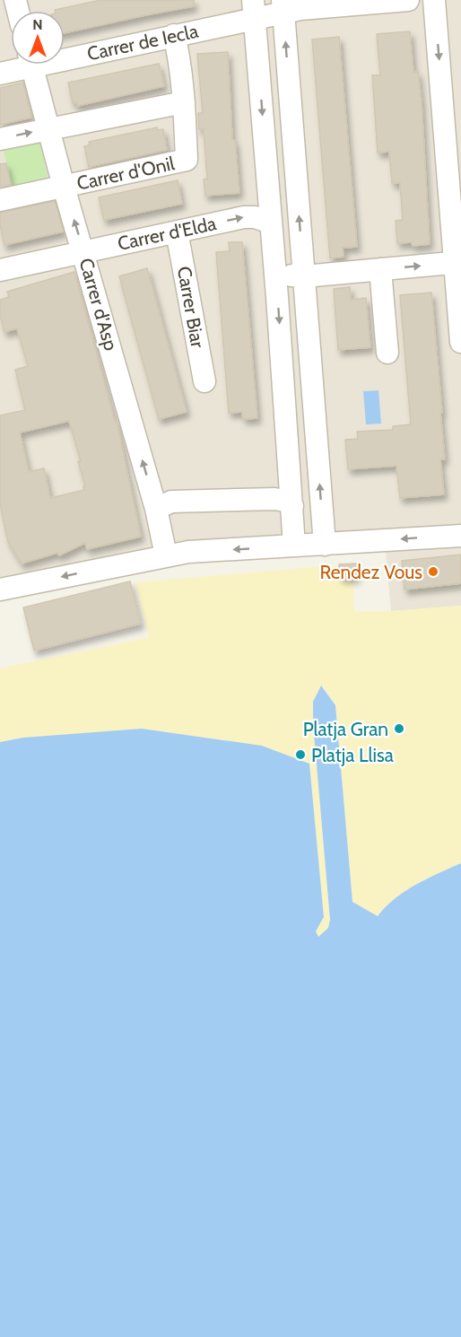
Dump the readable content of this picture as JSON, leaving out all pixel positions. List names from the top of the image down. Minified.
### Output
{"streets":{"street":["Carrer de Iecla","Carrer d'Onil","Carrer d'Elda","Carrer d'Asp","Carrer Biar"]},"crossings":[["Carrer d'Onil","Carrer d'Asp"],["Carrer d'Elda","Carrer d'Asp"],["Carrer d'Elda","Carrer Biar"]],"places":["Rendez Vous","Platja Gran","Platja Llisa"],"north":"top"}
